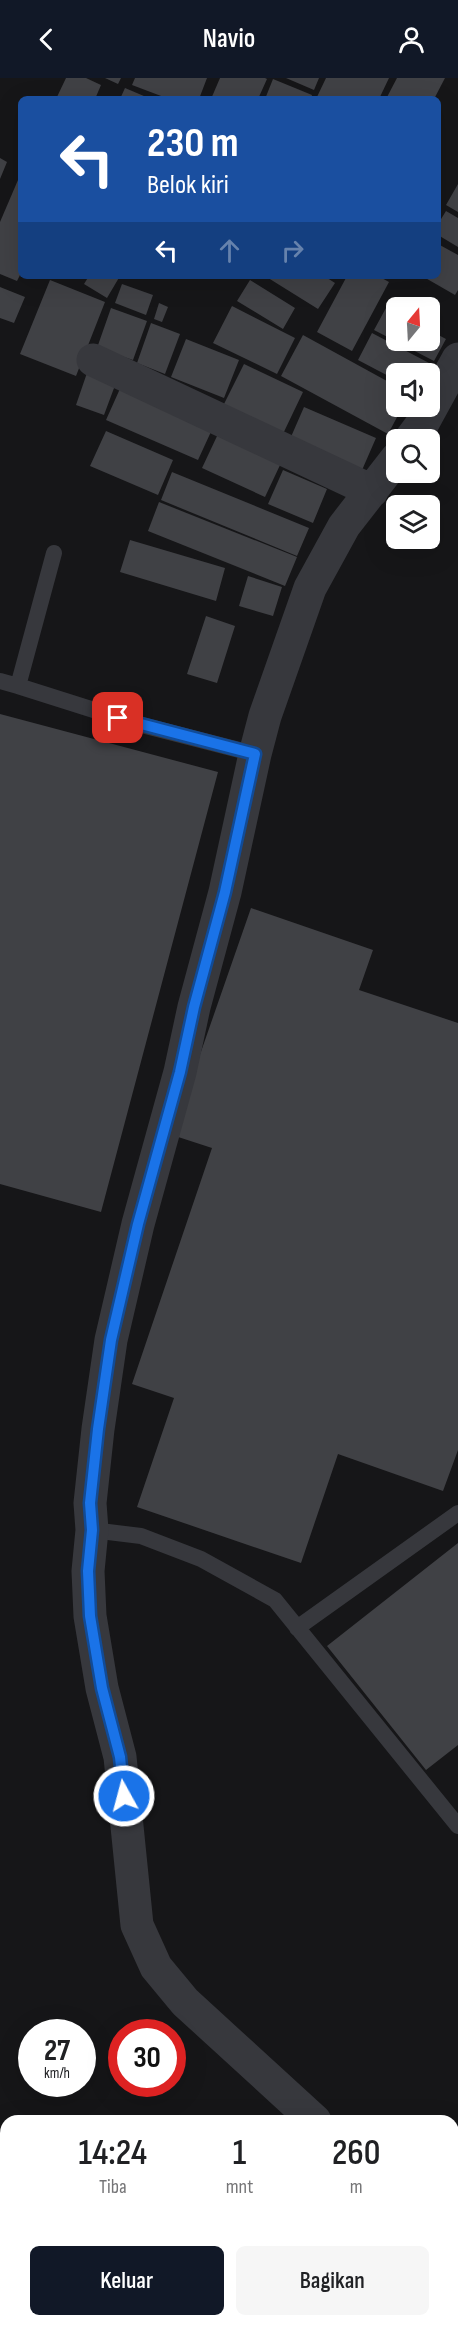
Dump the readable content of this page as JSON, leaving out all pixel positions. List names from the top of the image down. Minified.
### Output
{"north":"top","page":{"header":"Navio","turn":["230 m","Belok kiri"],"speed":"27 km/h","limit":"30","eta":["14:24","Tiba","1","mnt","260","m"],"buttons":["Keluar","Bagikan"]}}
